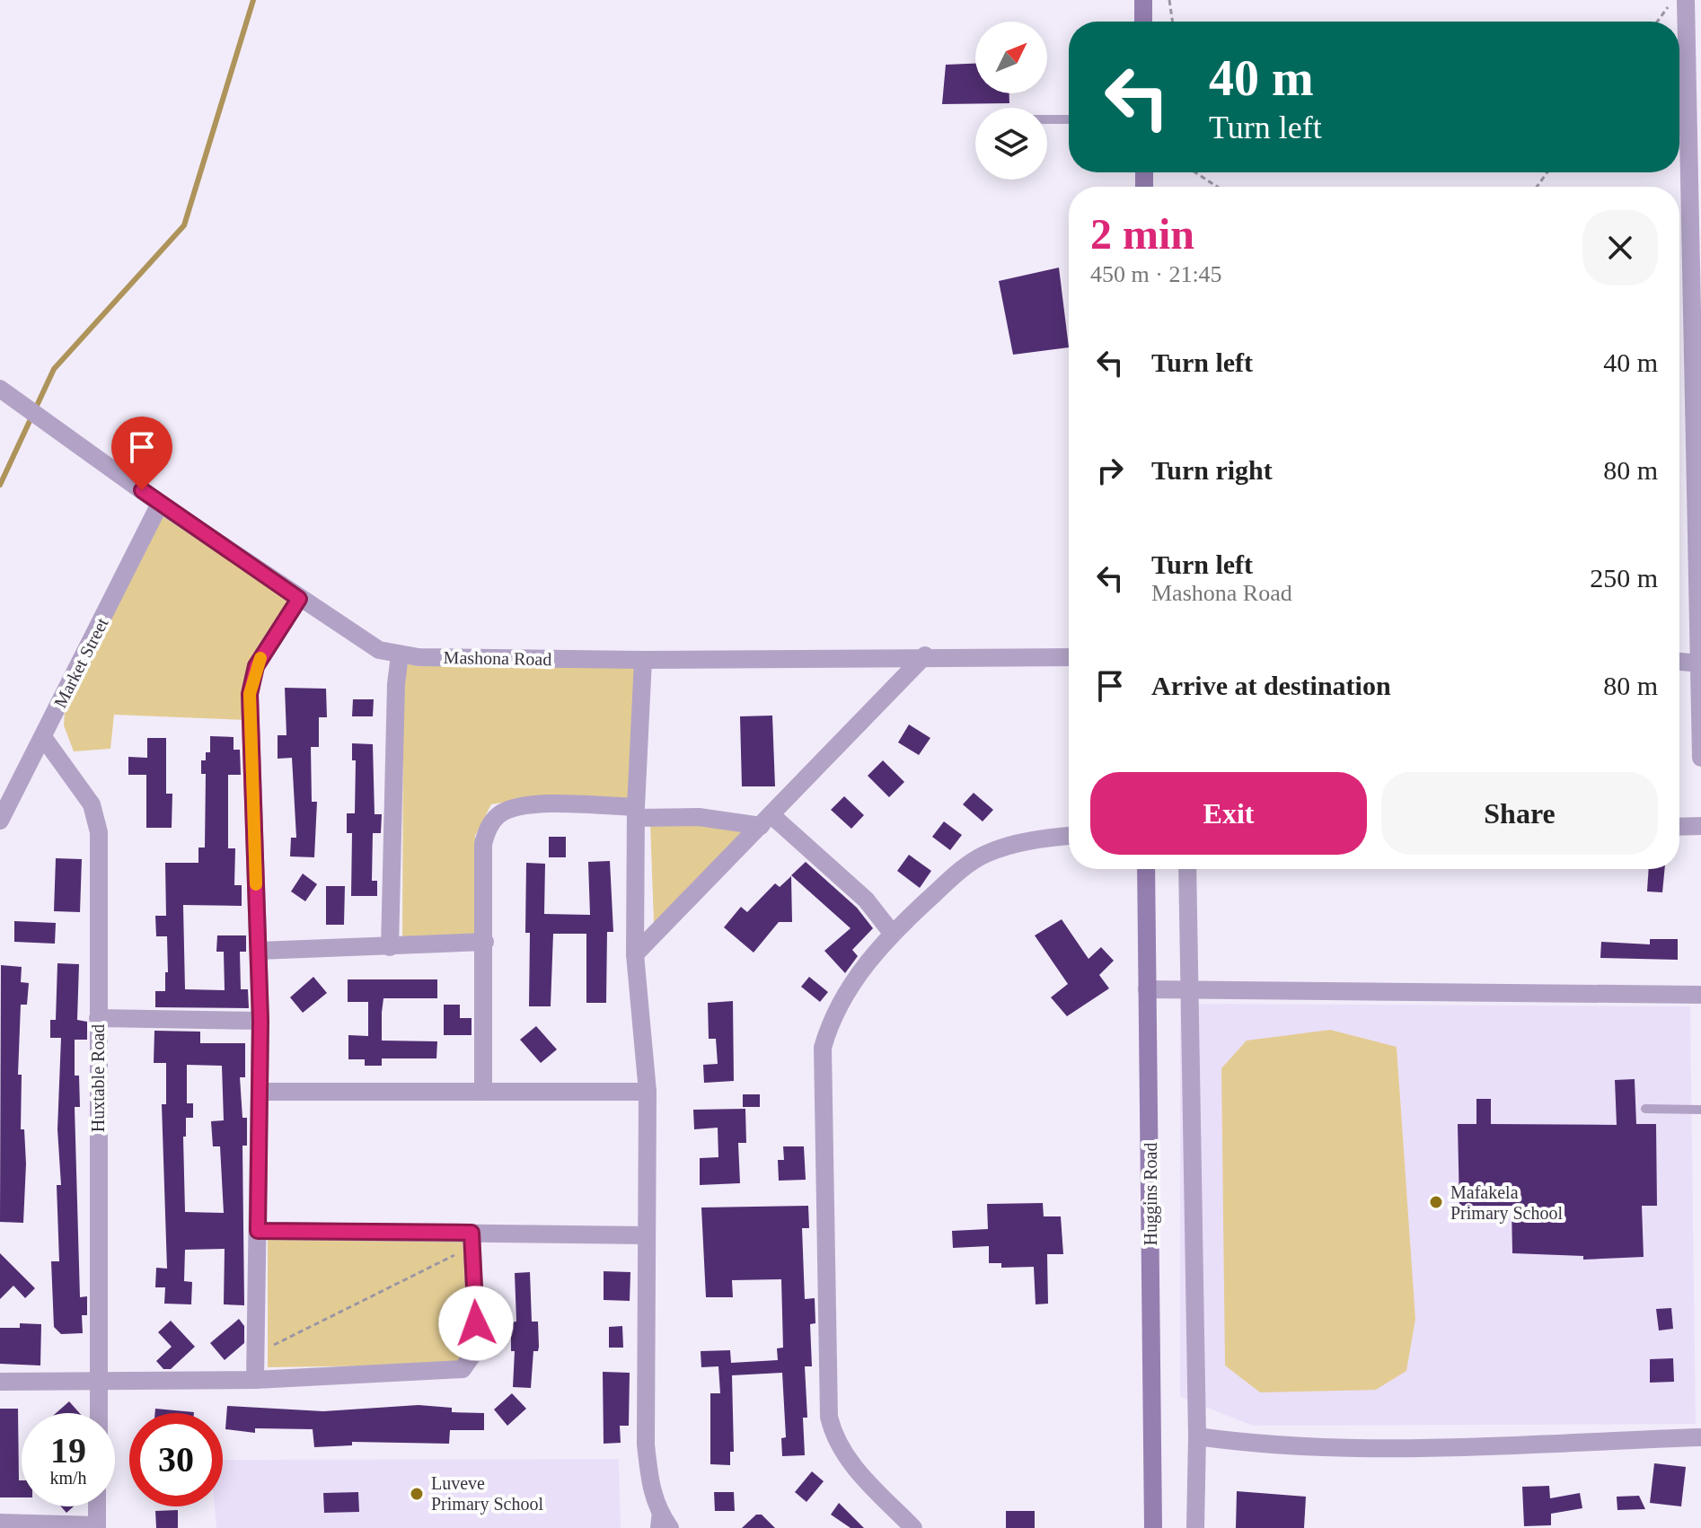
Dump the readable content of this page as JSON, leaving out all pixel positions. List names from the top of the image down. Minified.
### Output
{"streets":{"street":["Mashona Road","Market Street","Huxtable Road","Huggins Road"]},"crossings":[["Mashona Road","Market Street"],["Market Street","Huxtable Road"]],"places":["Mafakela Primary School","Luveve Primary School"],"north":"top right","page":{"turn":["40 m","Turn left"],"heading":["2 min","450 m · 21:45"],"list":[{"name":"Turn left","value":"40 m"},{"name":"Turn right","value":"80 m"},{"name":"Turn left","note":"Mashona Road","value":"250 m"},{"name":"Arrive at destination","value":"80 m"}],"buttons":["Exit","Share"],"speed":"19 km/h","limit":"30"}}
